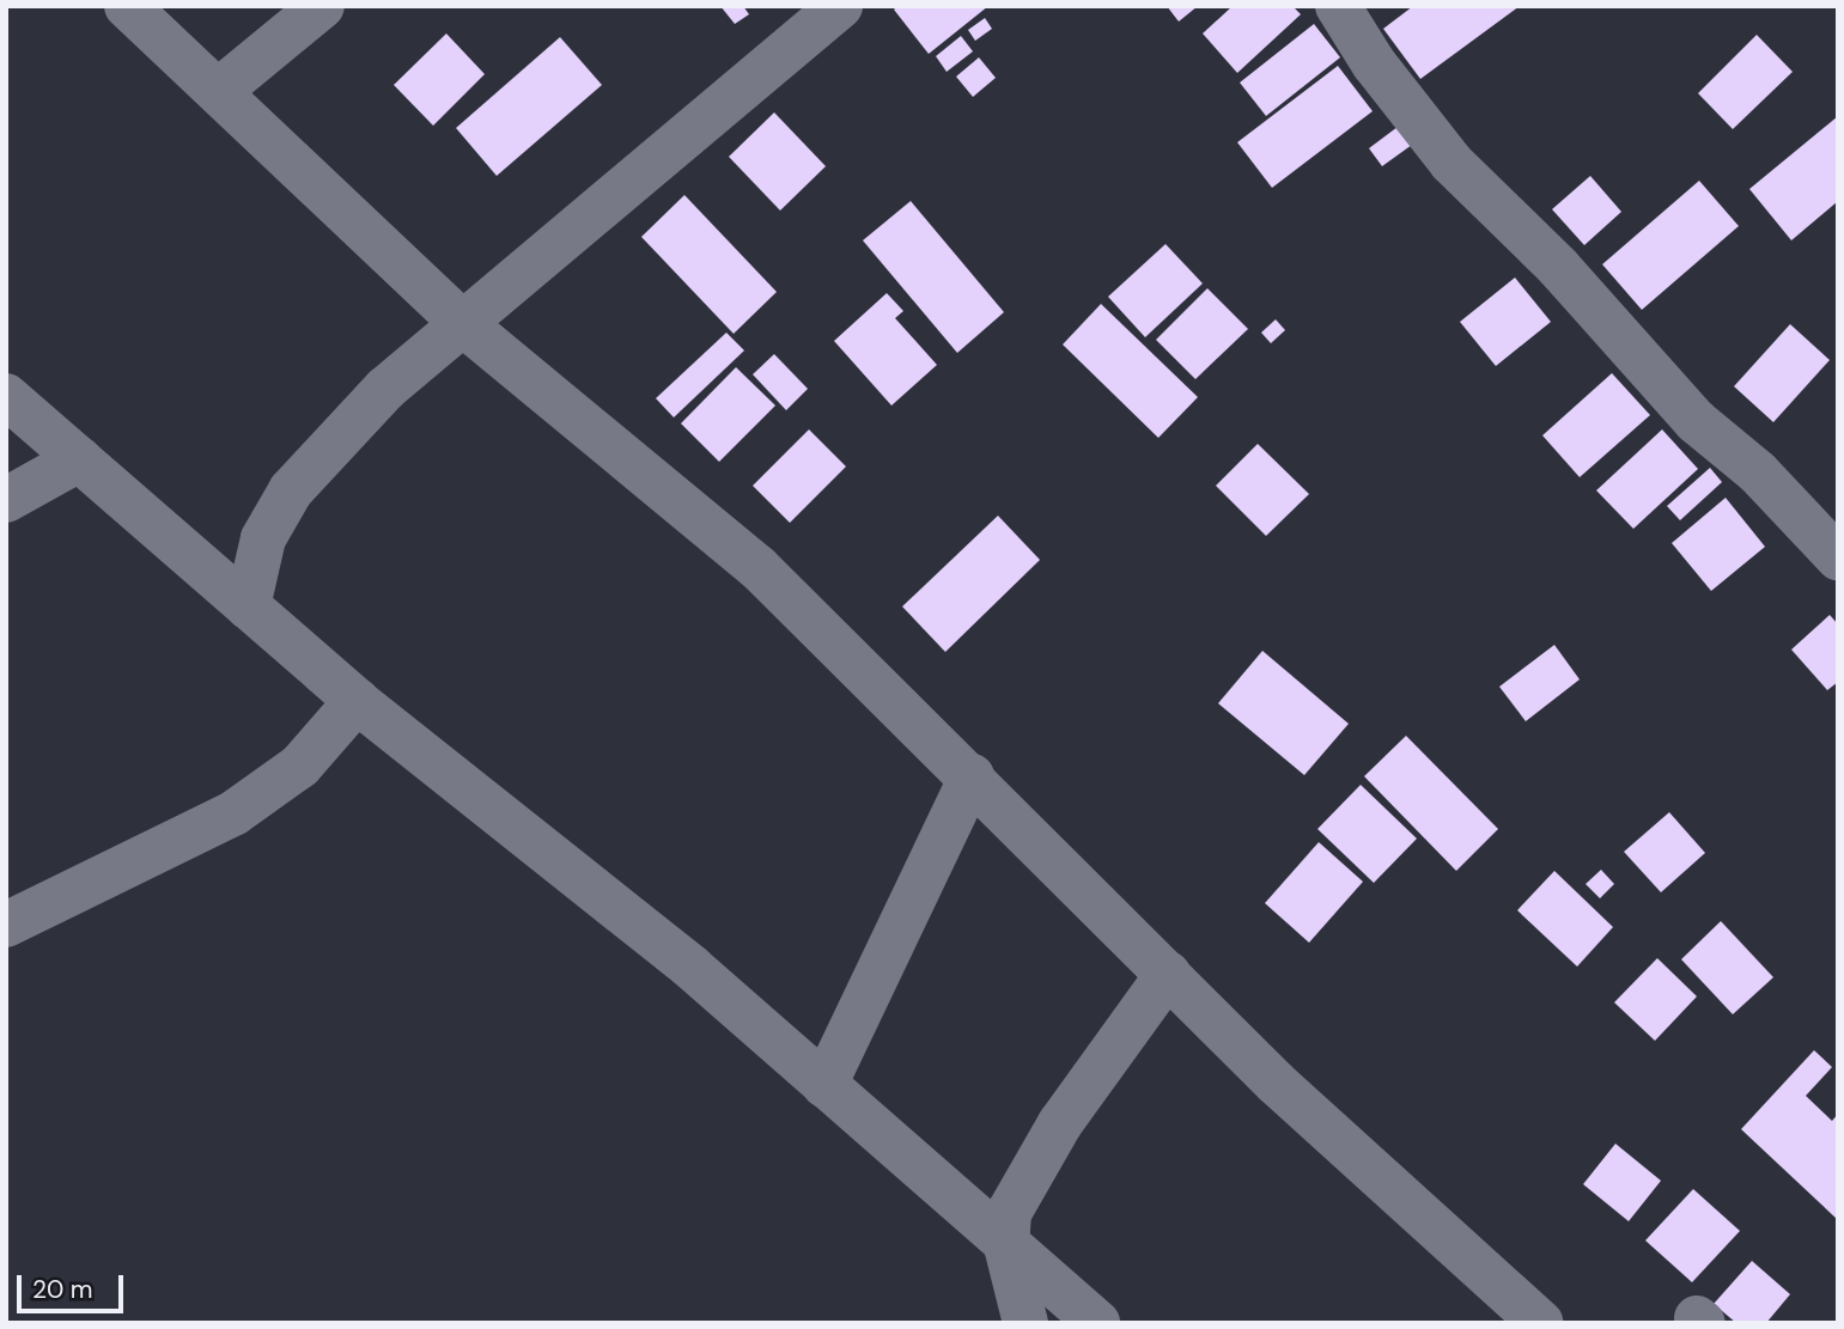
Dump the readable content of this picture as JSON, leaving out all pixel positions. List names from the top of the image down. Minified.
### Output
{"scale_bar":"20 m"}
